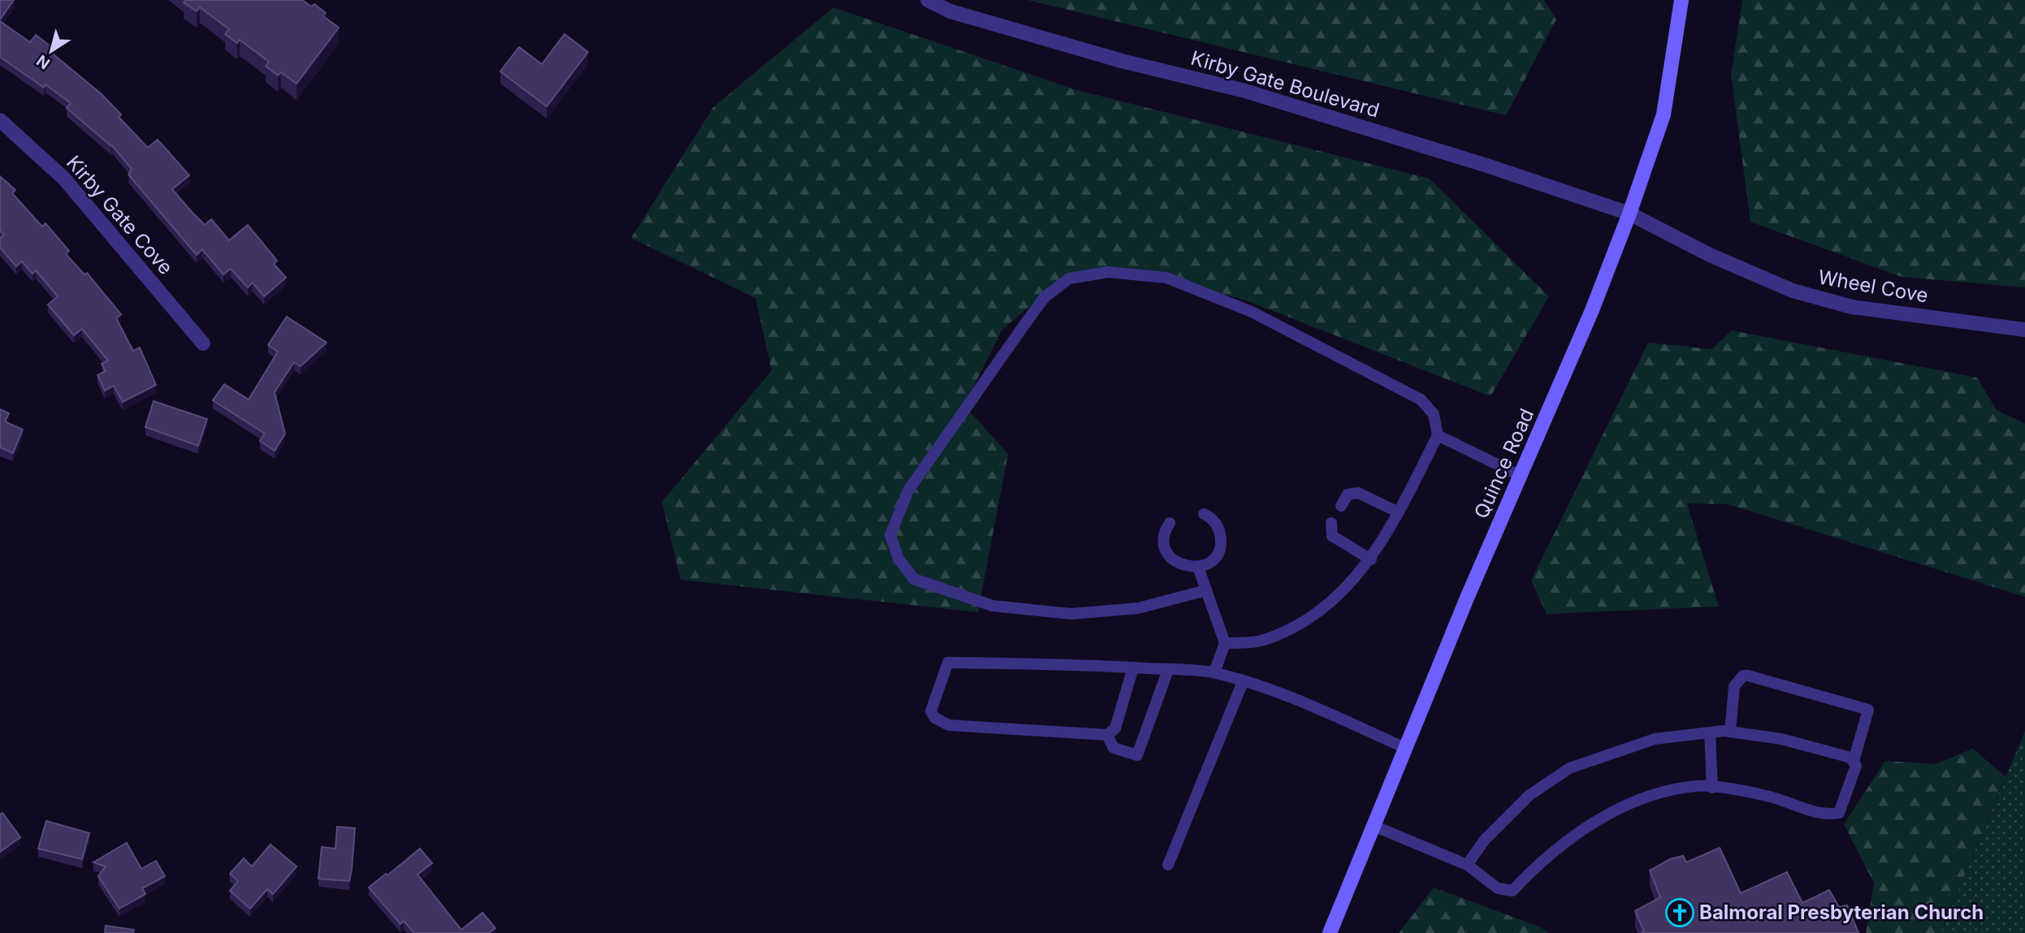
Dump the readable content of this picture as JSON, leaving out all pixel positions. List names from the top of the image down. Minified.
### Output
{"streets":{"main road":["Quince Road"],"street":["Kirby Gate Boulevard","Kirby Gate Cove","Wheel Cove"]},"crossings":[["Kirby Gate Boulevard","Wheel Cove"],["Kirby Gate Boulevard","Quince Road"],["Wheel Cove","Quince Road"]],"places":{"church":["Balmoral Presbyterian Church"]},"north":"bottom left"}
